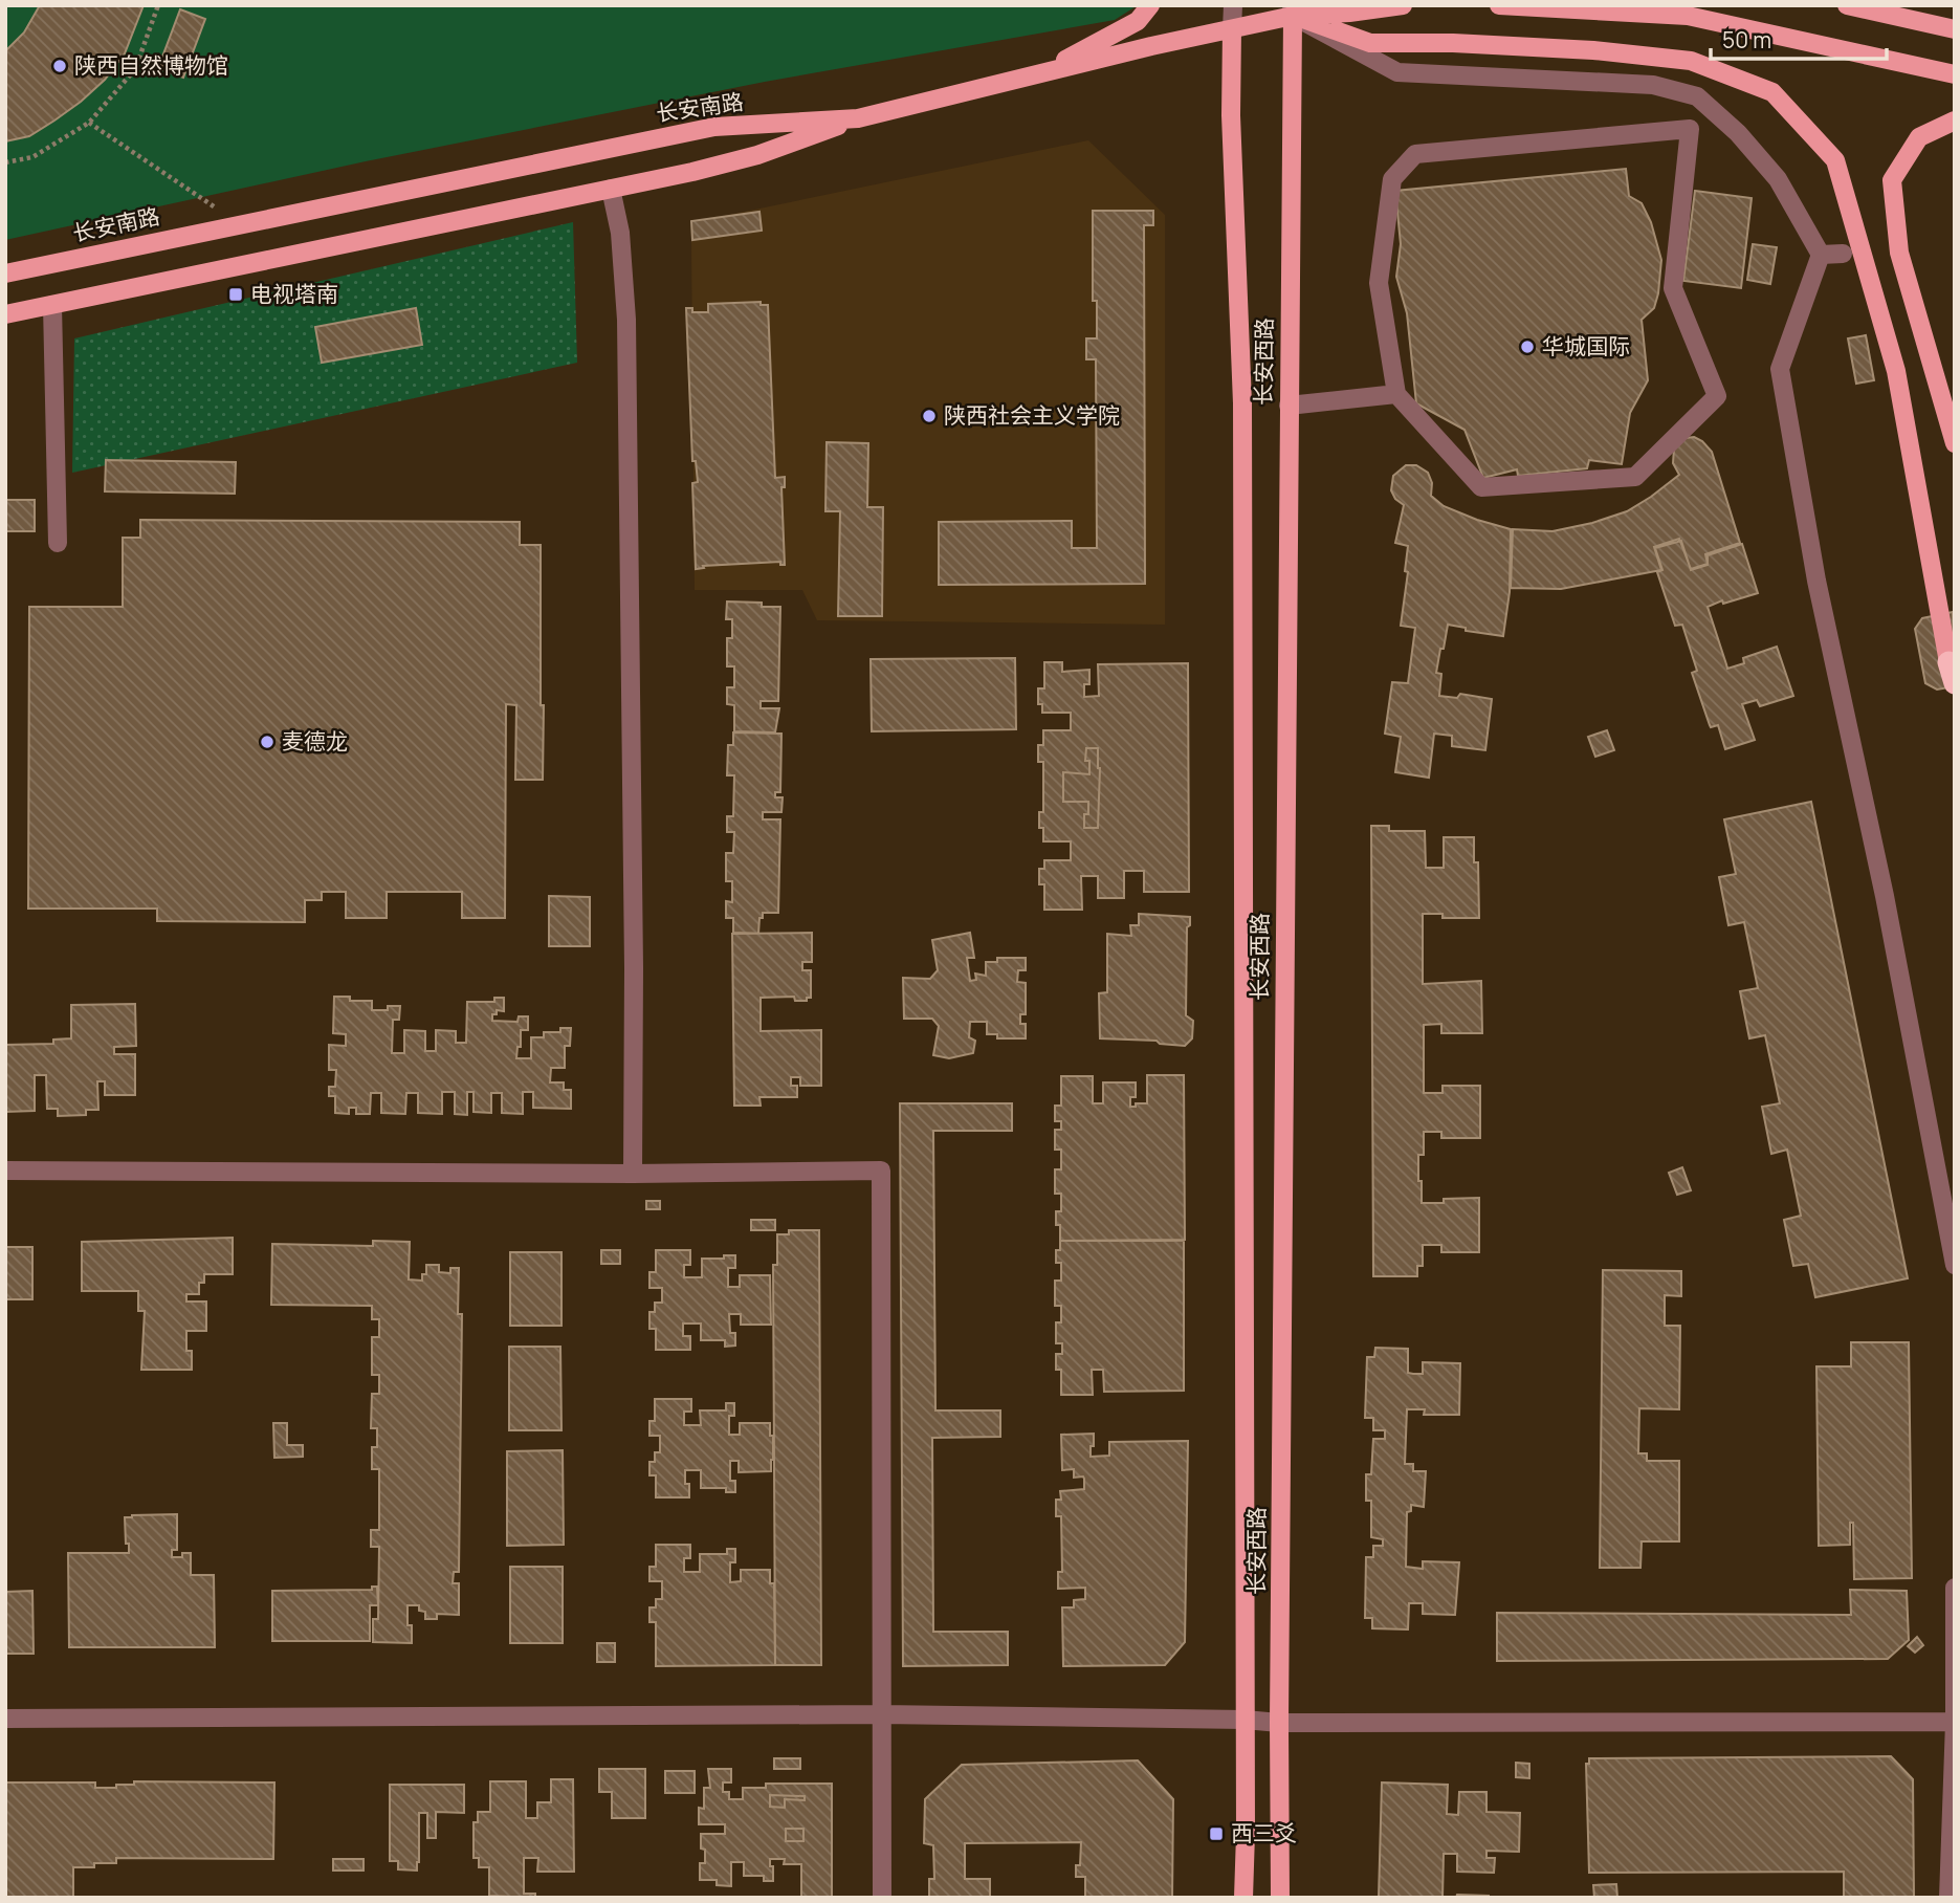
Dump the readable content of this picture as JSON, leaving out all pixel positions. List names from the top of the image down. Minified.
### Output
{"streets":{"main road":["长安南路","长安西路"]},"crossings":[["长安南路","长安西路"]],"places":{"other":["陕西自然博物馆","华城国际","陕西社会主义学院","麦德龙"],"transit":["电视塔南","西三爻"]},"scale_bar":"50 m"}
